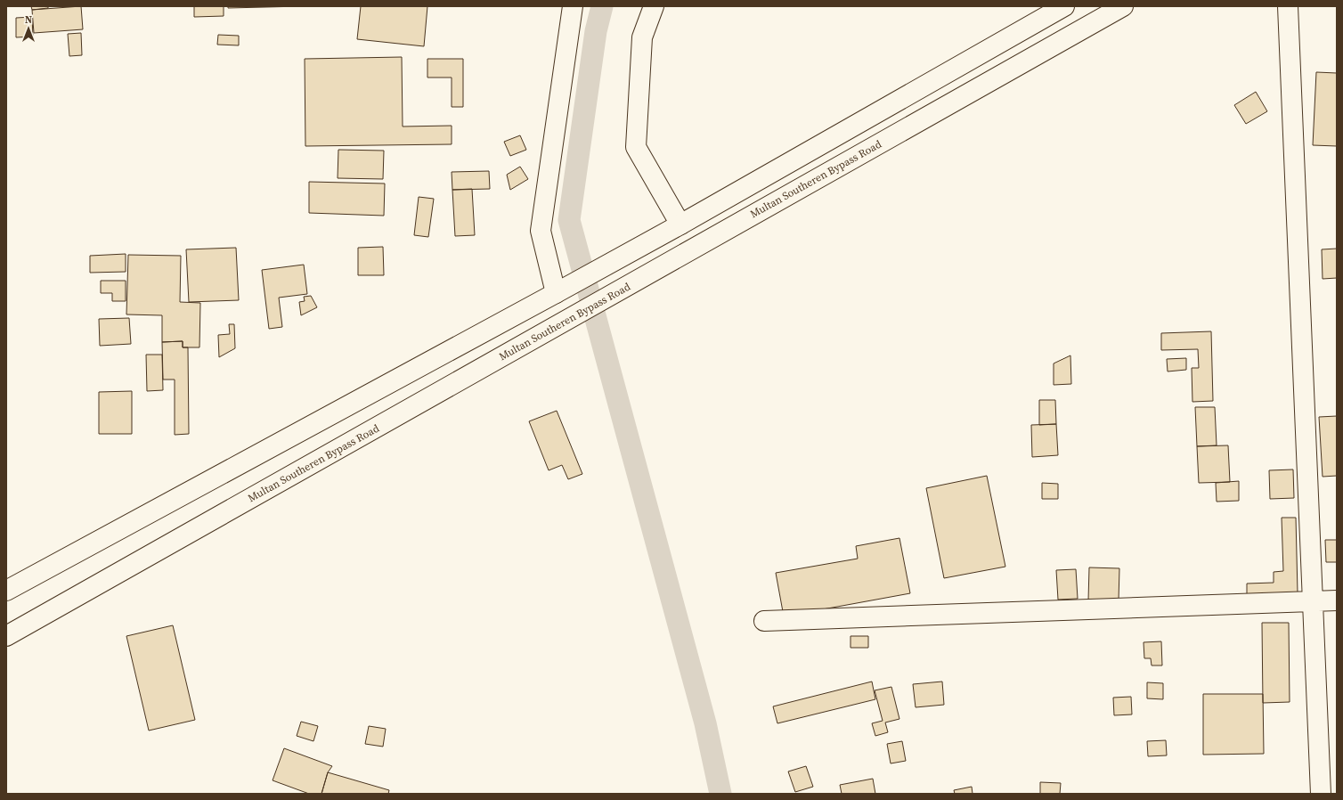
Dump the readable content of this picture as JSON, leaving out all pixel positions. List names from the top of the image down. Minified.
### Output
{"streets":{"main road":["Multan Southeren Bypass Road"]},"north":"top"}
